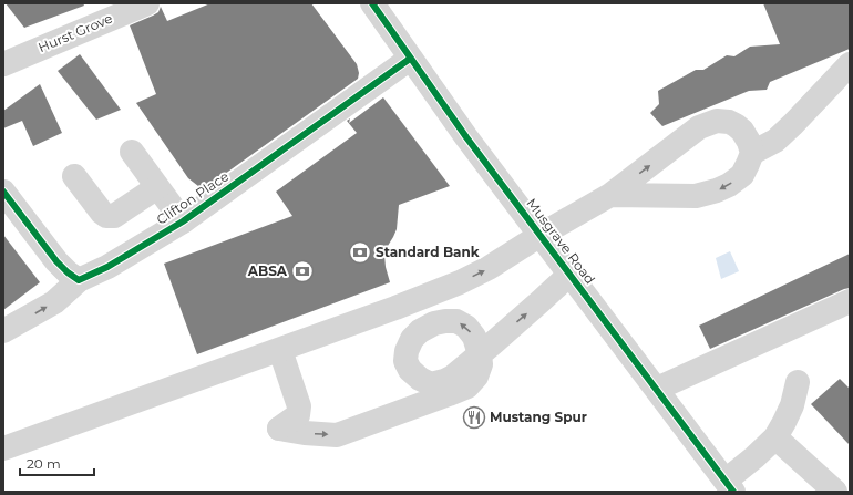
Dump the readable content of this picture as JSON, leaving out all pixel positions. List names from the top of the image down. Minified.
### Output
{"streets":{"street":["Hurst Grove","Clifton Place","Musgrave Road"]},"crossings":[["Clifton Place","Musgrave Road"]],"places":{"bank":["Standard Bank","ABSA"],"restaurant":["Mustang Spur"]},"scale_bar":"20 m"}
